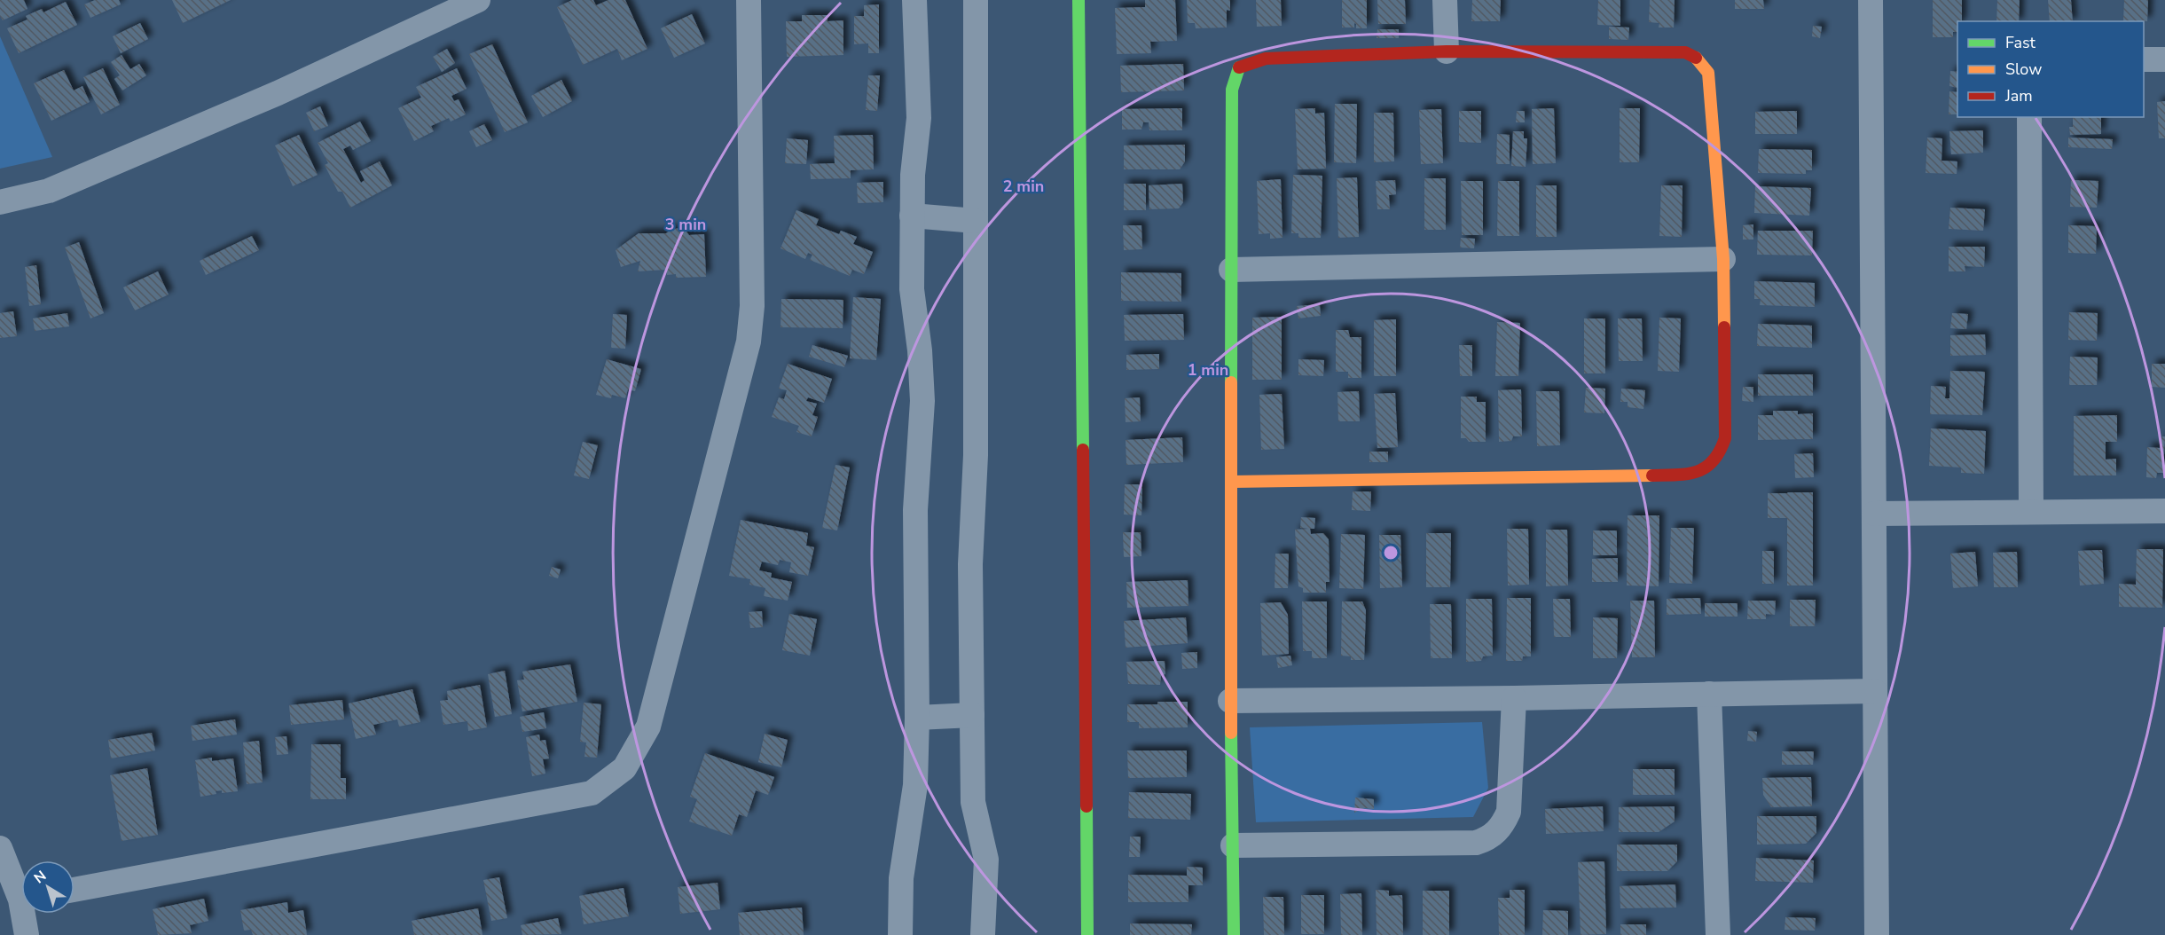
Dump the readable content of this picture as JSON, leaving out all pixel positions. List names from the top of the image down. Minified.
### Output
{"legend":["Fast","Slow","Jam"],"north":"top left","rings":["2 min","3 min","1 min"]}
